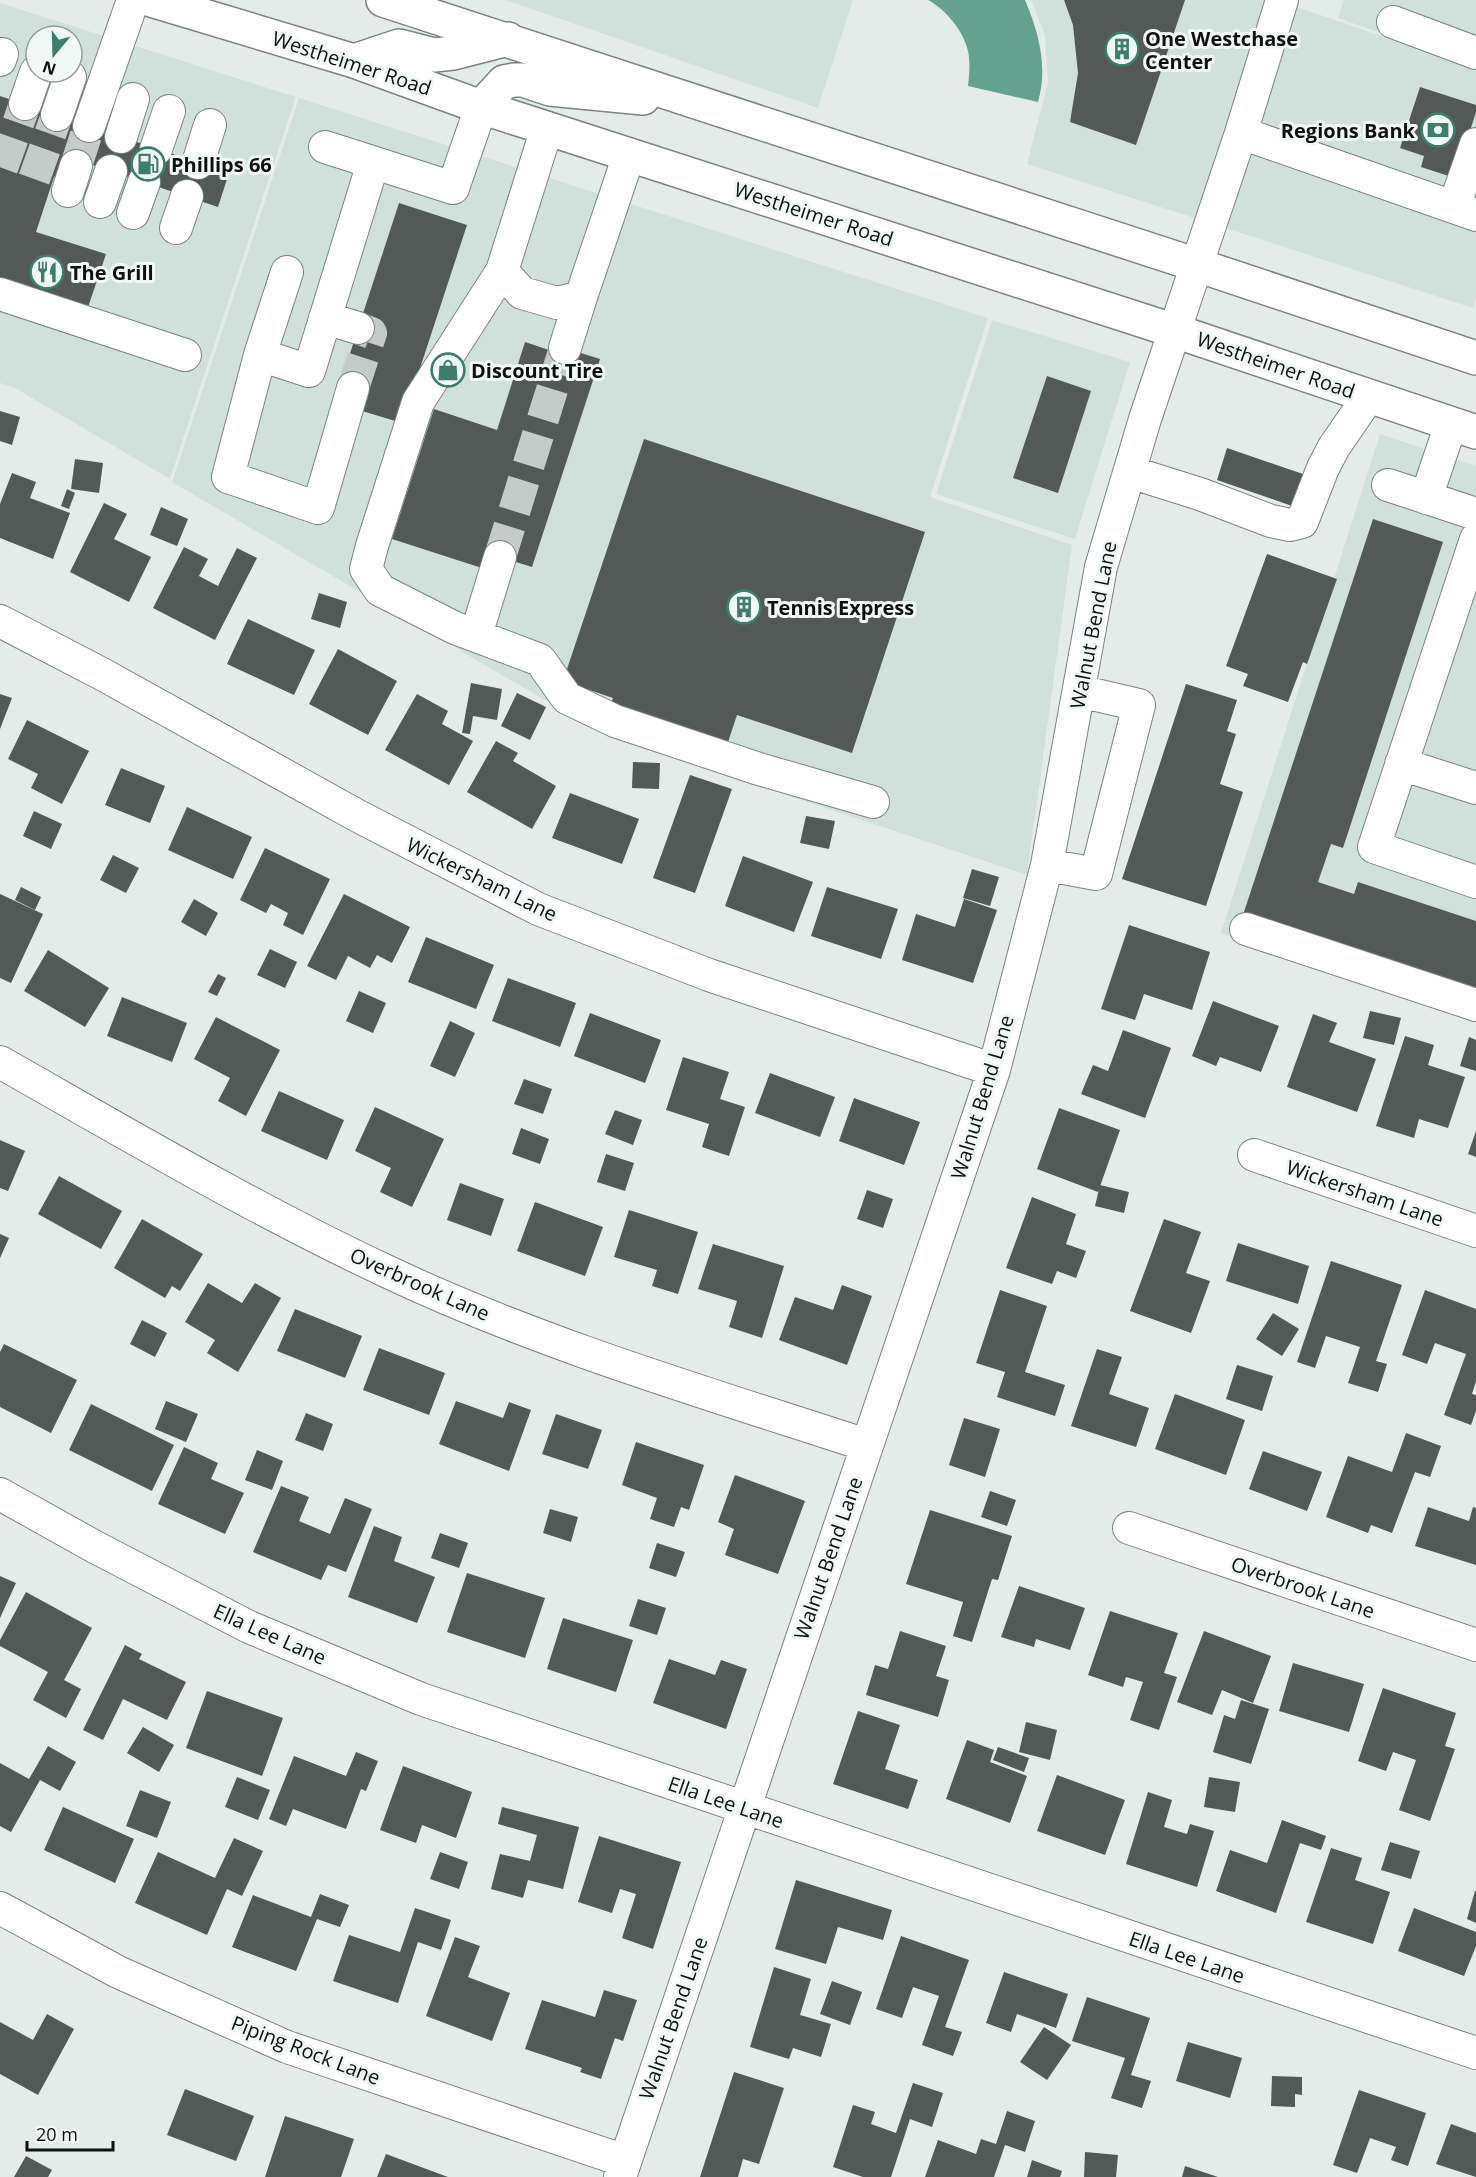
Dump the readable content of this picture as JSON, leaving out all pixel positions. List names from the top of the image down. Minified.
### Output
{"streets":{"main road":["Westheimer Road"],"street":["Walnut Bend Lane","Wickersham Lane","Overbrook Lane","Ella Lee Lane","Piping Rock Lane"]},"crossings":[["Westheimer Road","Walnut Bend Lane"],["Walnut Bend Lane","Wickersham Lane"],["Walnut Bend Lane","Overbrook Lane"],["Walnut Bend Lane","Ella Lee Lane"],["Walnut Bend Lane","Piping Rock Lane"]],"places":{"building":["One Westchase Center","Tennis Express"],"bank":["Regions Bank"],"fuel station":["Phillips 66"],"restaurant":["The Grill"],"shop":["Discount Tire"]},"scale_bar":"20 m","north":"bottom"}
